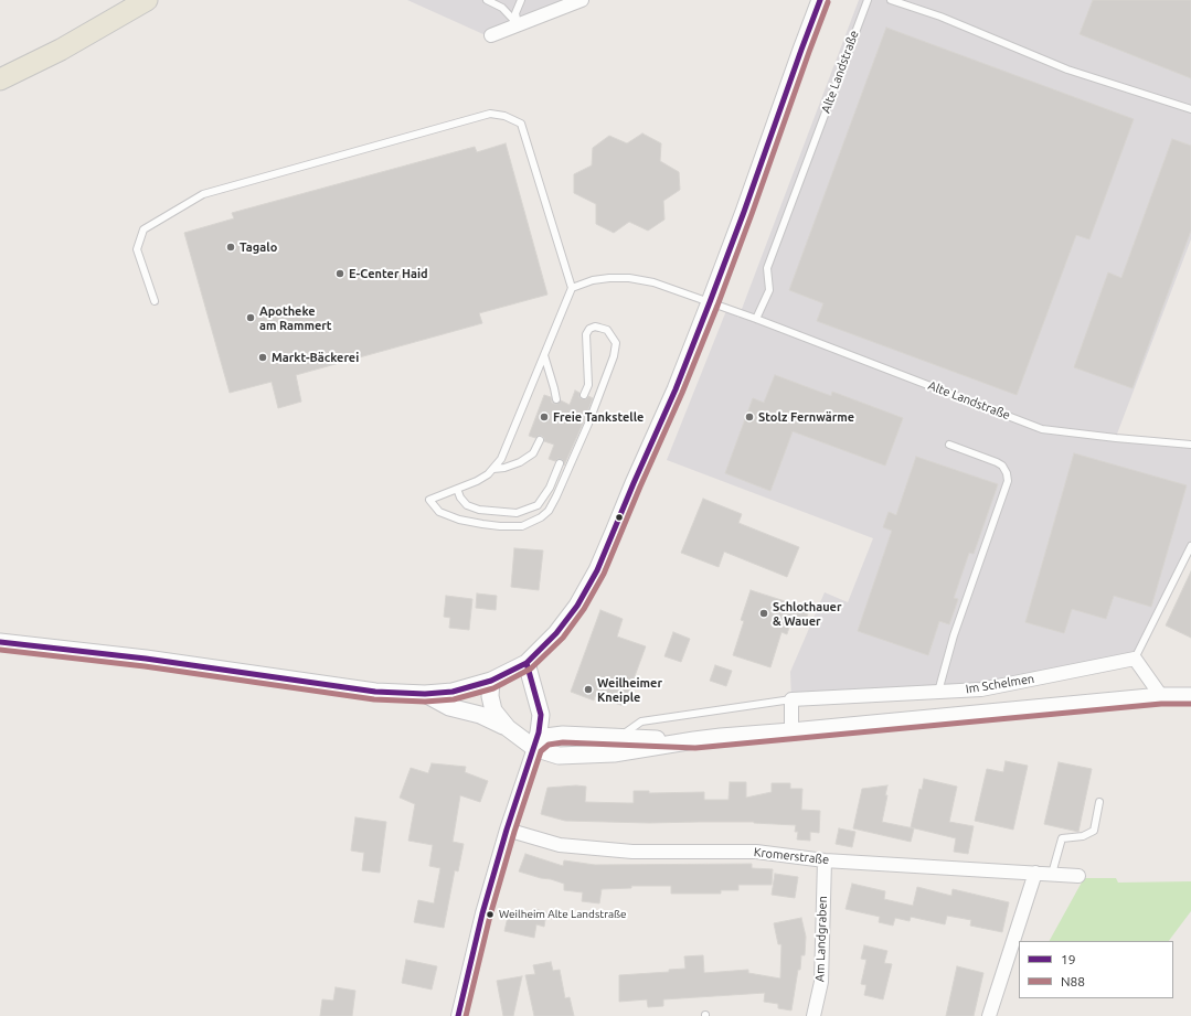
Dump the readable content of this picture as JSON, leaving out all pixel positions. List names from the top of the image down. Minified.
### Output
{"streets":{"street":["Im Schelmen","Kromerstraße","Am Landgraben"],"lane":["Alte Landstraße"]},"crossings":[["Kromerstraße","Am Landgraben"]],"places":["Tagalo","E-Center Haid","Apotheke am Rammert","Markt-Bäckerei","Freie Tankstelle","Stolz Fernwärme","Schlothauer & Wauer","Weilheimer Kneiple","Weilheim Alte Landstraße"],"lines":["transit line 19","transit line N88"],"legend":["19","N88"]}
